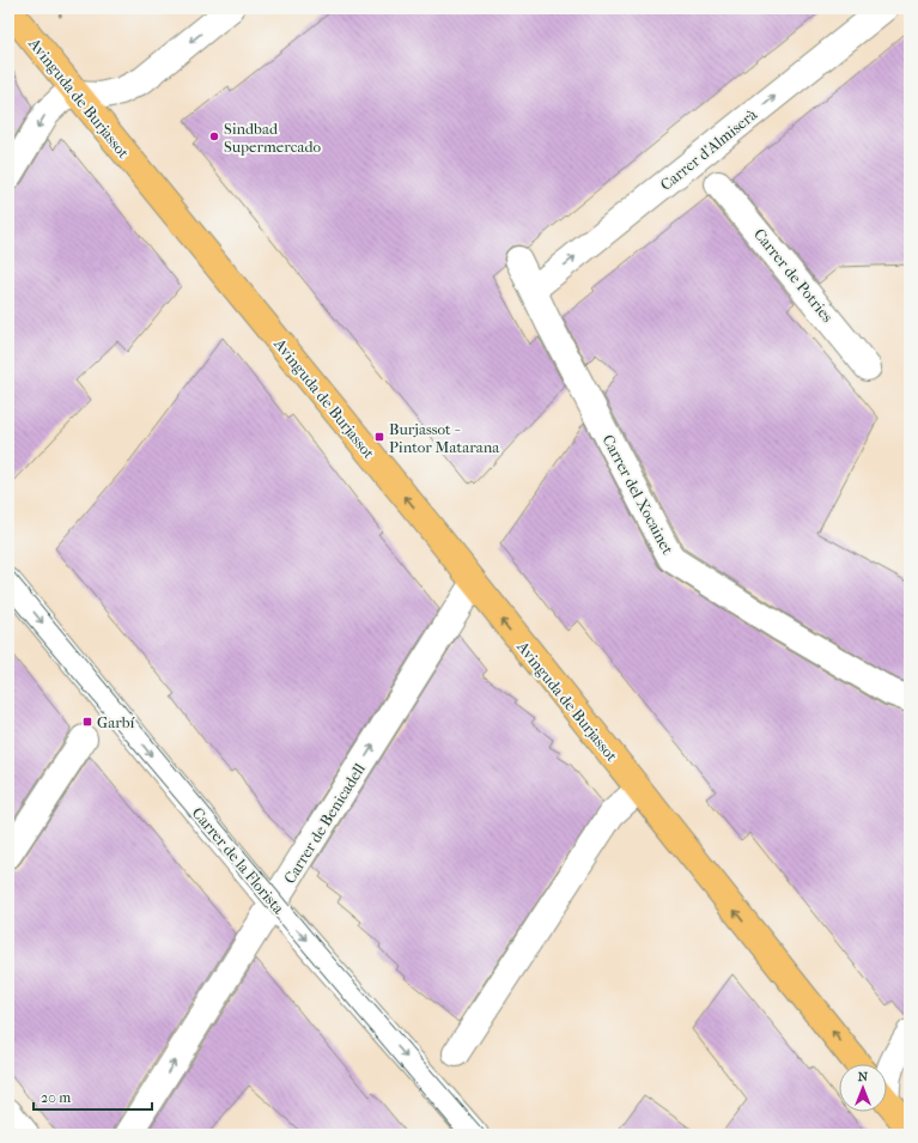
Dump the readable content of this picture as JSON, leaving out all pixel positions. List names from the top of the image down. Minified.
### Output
{"streets":{"main road":["Avinguda de Burjassot"],"street":["Carrer d'Almiserà","Carrer de Potries","Carrer del Xocainet","Carrer de Benicadell","Carrer de la Florista"]},"crossings":[["Avinguda de Burjassot","Carrer de Benicadell"],["Carrer d'Almiserà","Carrer del Xocainet"],["Carrer de Benicadell","Carrer de la Florista"]],"one_way":["Avinguda de Burjassot","Carrer d'Almiserà","Carrer de Benicadell","Carrer de la Florista"],"places":{"other":["Sindbad Supermercado"],"transit":["Burjassot - Pintor Matarana","Garbí"]},"scale_bar":"20 m","north":"top"}
